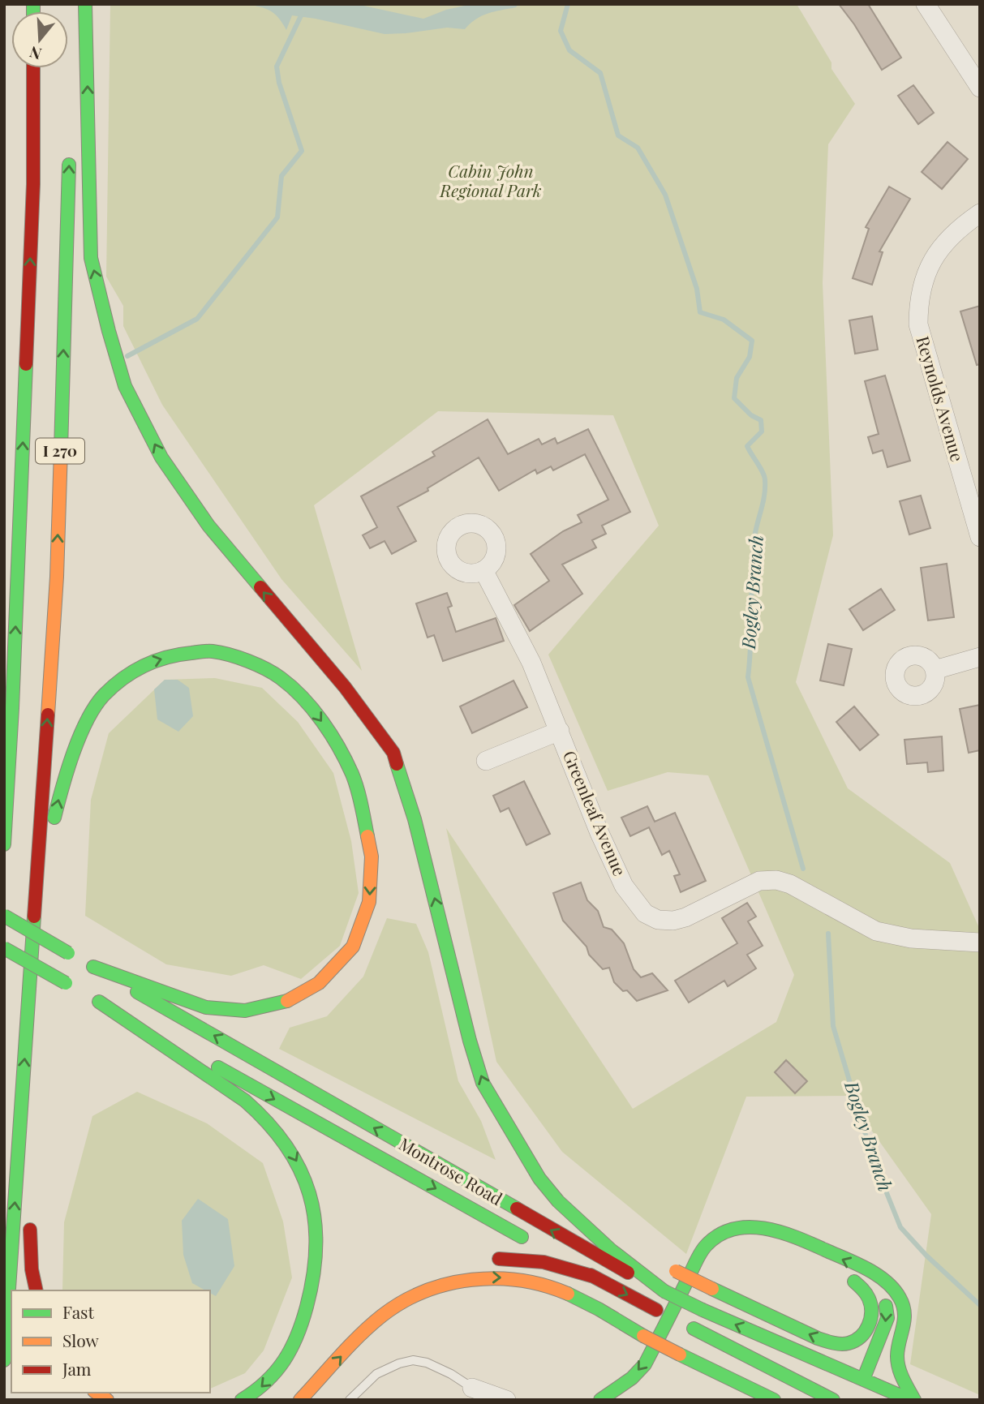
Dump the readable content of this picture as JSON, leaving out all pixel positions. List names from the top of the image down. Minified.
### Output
{"streets":{"main road":["I 270","Montrose Road"],"street":["Reynolds Avenue","Greenleaf Avenue"]},"water":["Bogley Branch"],"parks":["Cabin John Regional Park"],"legend":["Fast","Slow","Jam"],"north":"bottom"}
